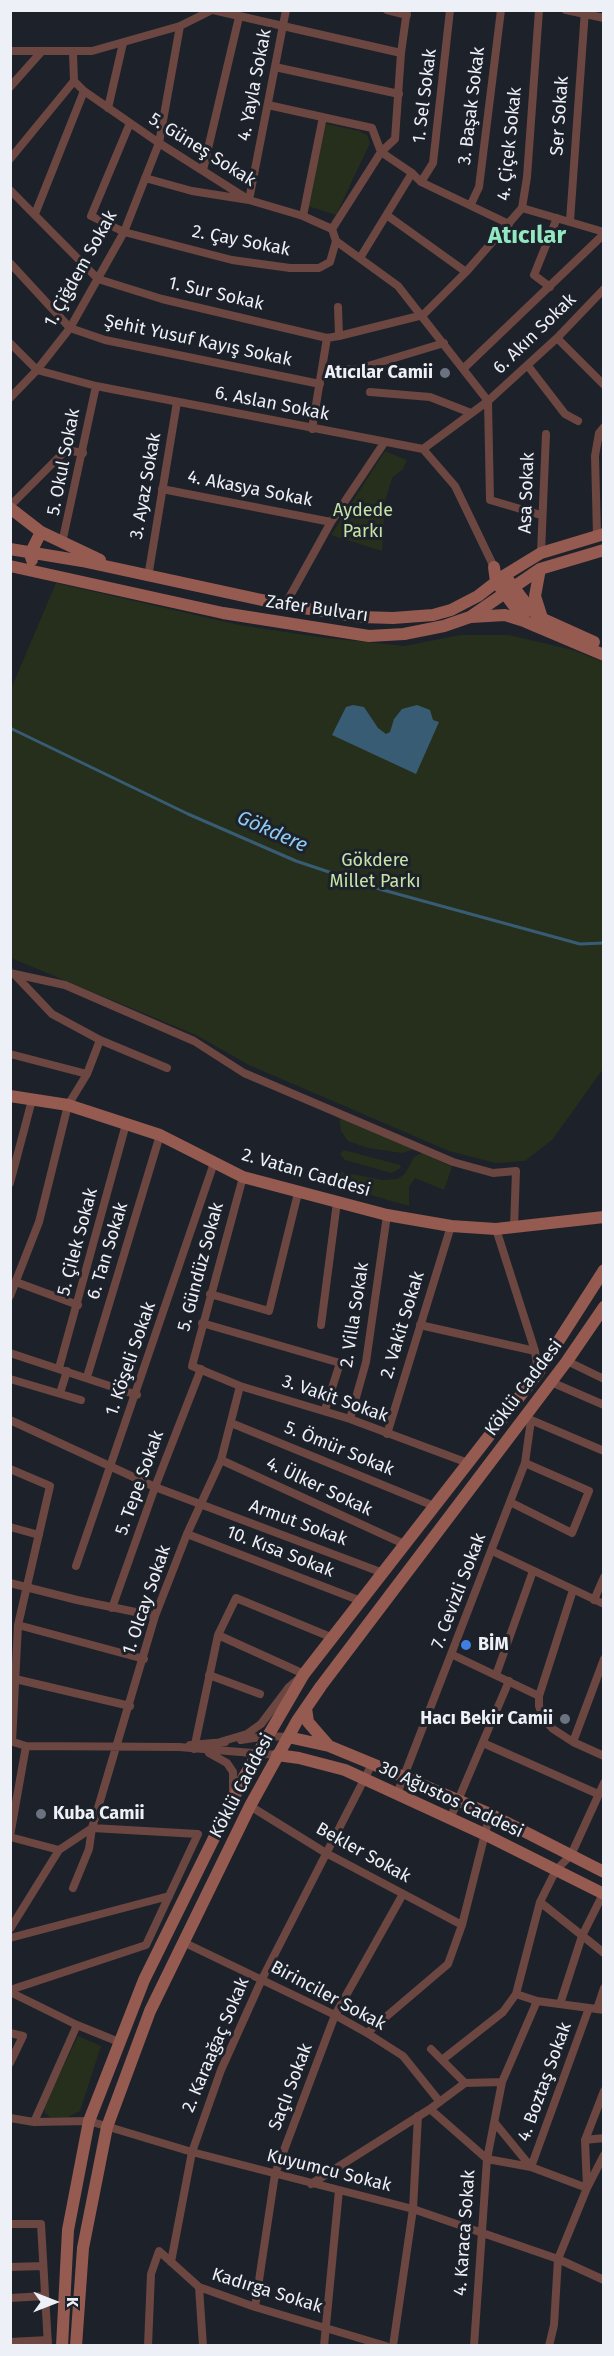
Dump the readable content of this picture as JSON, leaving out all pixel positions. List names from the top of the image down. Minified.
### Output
{"streets":{"main road":["Zafer Bulvarı","2. Vatan Caddesi","Köklü Caddesi","30 Ağustos Caddesi"],"street":["4. Yayla Sokak","1. Sel Sokak","3. Başak Sokak","Ser Sokak","4. Çiçek Sokak","5. Güneş Sokak","2. Çay Sokak","1. Çiğdem Sokak","1. Sur Sokak","6. Akın Sokak","Şehit Yusuf Kayış Sokak","6. Aslan Sokak","5. Okul Sokak","3. Ayaz Sokak","4. Akasya Sokak","Asa Sokak","5. Çilek Sokak","6. Tan Sokak","5. Gündüz Sokak","2. Villa Sokak","2. Vakit Sokak","1. Köşeli Sokak","3. Vakit Sokak","5. Ömür Sokak","5. Tepe Sokak","4. Ülker Sokak","Armut Sokak","10. Kısa Sokak","7. Cevizli Sokak","1. Olcay Sokak","Bekler Sokak","Birinciler Sokak","2. Karaağaç Sokak","4. Boztaş Sokak","Saçlı Sokak","Kuyumcu Sokak","4. Karaca Sokak","Kadırga Sokak"]},"crossings":[["4. Yayla Sokak","5. Güneş Sokak"],["5. Güneş Sokak","2. Çay Sokak"],["5. Güneş Sokak","1. Çiğdem Sokak"],["2. Çay Sokak","1. Çiğdem Sokak"],["1. Çiğdem Sokak","1. Sur Sokak"],["1. Çiğdem Sokak","Şehit Yusuf Kayış Sokak"],["1. Çiğdem Sokak","6. Aslan Sokak"],["6. Aslan Sokak","5. Okul Sokak"],["6. Aslan Sokak","3. Ayaz Sokak"],["3. Ayaz Sokak","4. Akasya Sokak"],["3. Ayaz Sokak","Zafer Bulvarı"],["Asa Sokak","Zafer Bulvarı"],["2. Vatan Caddesi","5. Çilek Sokak"],["2. Vatan Caddesi","6. Tan Sokak"],["2. Vatan Caddesi","5. Gündüz Sokak"],["2. Vatan Caddesi","2. Villa Sokak"],["2. Vatan Caddesi","2. Vakit Sokak"],["2. Vatan Caddesi","1. Köşeli Sokak"],["5. Gündüz Sokak","3. Vakit Sokak"],["2. Villa Sokak","3. Vakit Sokak"],["2. Vakit Sokak","3. Vakit Sokak"],["1. Köşeli Sokak","Armut Sokak"],["Köklü Caddesi","3. Vakit Sokak"],["Köklü Caddesi","5. Ömür Sokak"],["Köklü Caddesi","4. Ülker Sokak"],["Köklü Caddesi","Armut Sokak"],["Köklü Caddesi","10. Kısa Sokak"],["Köklü Caddesi","7. Cevizli Sokak"],["Köklü Caddesi","30 Ağustos Caddesi"],["Köklü Caddesi","Bekler Sokak"],["Köklü Caddesi","Birinciler Sokak"],["Köklü Caddesi","Kuyumcu Sokak"],["3. Vakit Sokak","5. Tepe Sokak"],["3. Vakit Sokak","1. Olcay Sokak"],["5. Ömür Sokak","1. Olcay Sokak"],["5. Tepe Sokak","Armut Sokak"],["4. Ülker Sokak","1. Olcay Sokak"],["Armut Sokak","1. Olcay Sokak"],["10. Kısa Sokak","1. Olcay Sokak"],["7. Cevizli Sokak","30 Ağustos Caddesi"],["30 Ağustos Caddesi","2. Karaağaç Sokak"],["Bekler Sokak","2. Karaağaç Sokak"],["Bekler Sokak","Saçlı Sokak"],["Birinciler Sokak","2. Karaağaç Sokak"],["Birinciler Sokak","Saçlı Sokak"],["2. Karaağaç Sokak","Kuyumcu Sokak"],["2. Karaağaç Sokak","Kadırga Sokak"],["Saçlı Sokak","Kuyumcu Sokak"],["Saçlı Sokak","Kadırga Sokak"],["Kuyumcu Sokak","4. Karaca Sokak"]],"districts":["Atıcılar"],"water":["Gökdere"],"parks":["Aydede Parkı","Gökdere Millet Parkı"],"places":["Atıcılar Camii","BİM","Hacı Bekir Camii","Kuba Camii"],"north":"right"}
